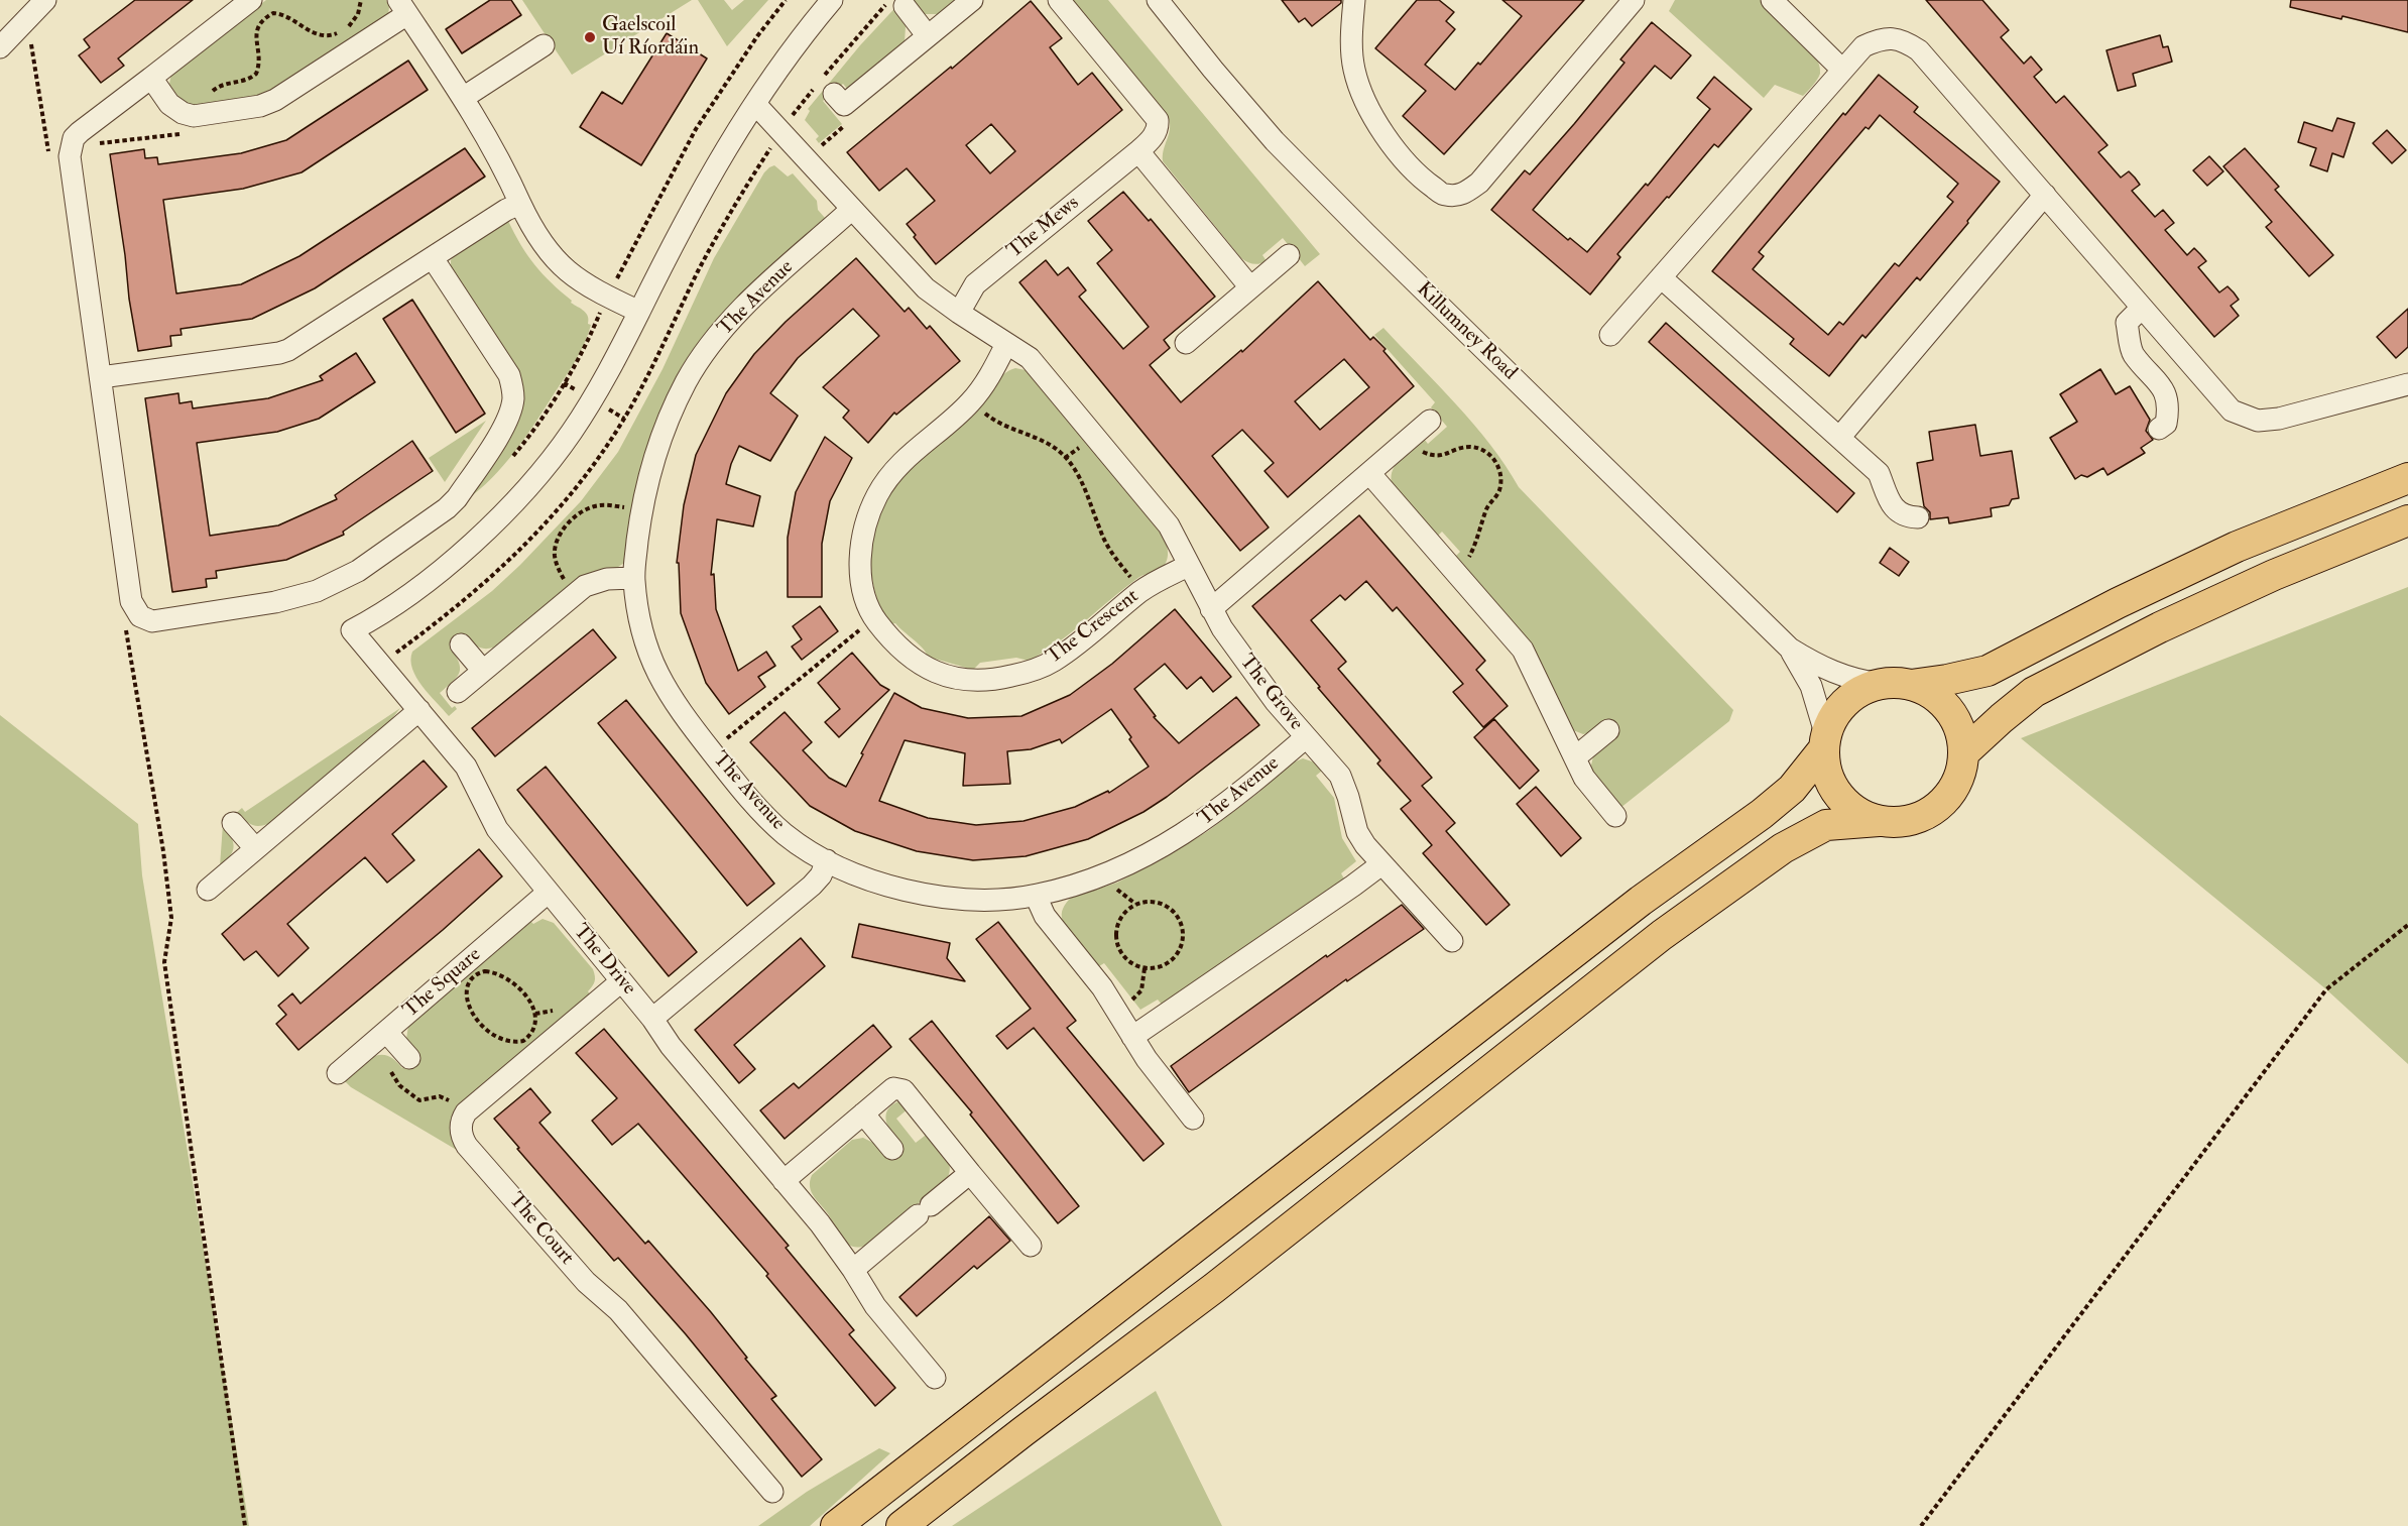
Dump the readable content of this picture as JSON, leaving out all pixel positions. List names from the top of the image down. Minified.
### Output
{"streets":{"street":["The Mews","The Avenue","Killumney Road","The Crescent","The Grove","The Drive","The Square","The Court"]},"crossings":[["The Avenue","The Grove"],["The Drive","The Square"]],"places":["Gaelscoil Uí Ríordáin"]}
